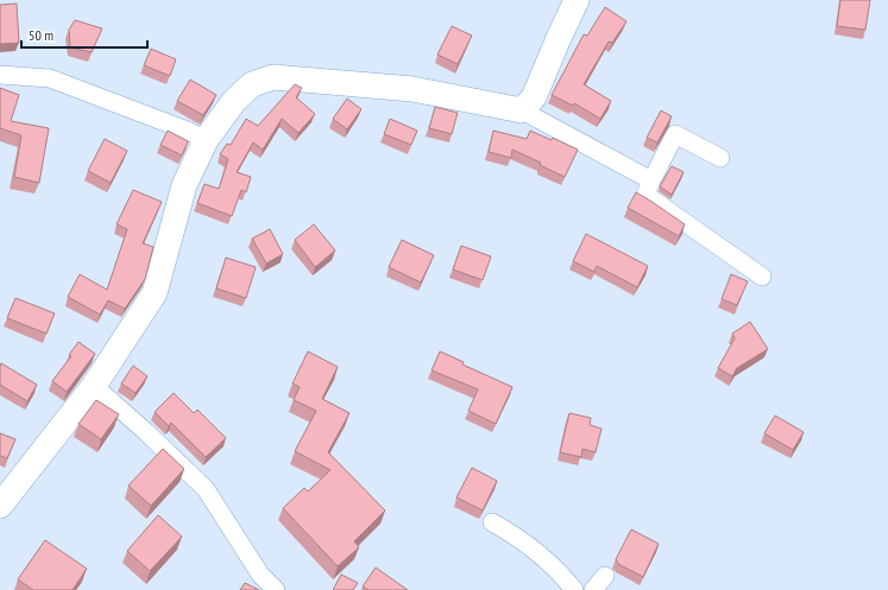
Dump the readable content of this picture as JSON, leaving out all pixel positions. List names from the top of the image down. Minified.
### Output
{"scale_bar":"50 m"}
